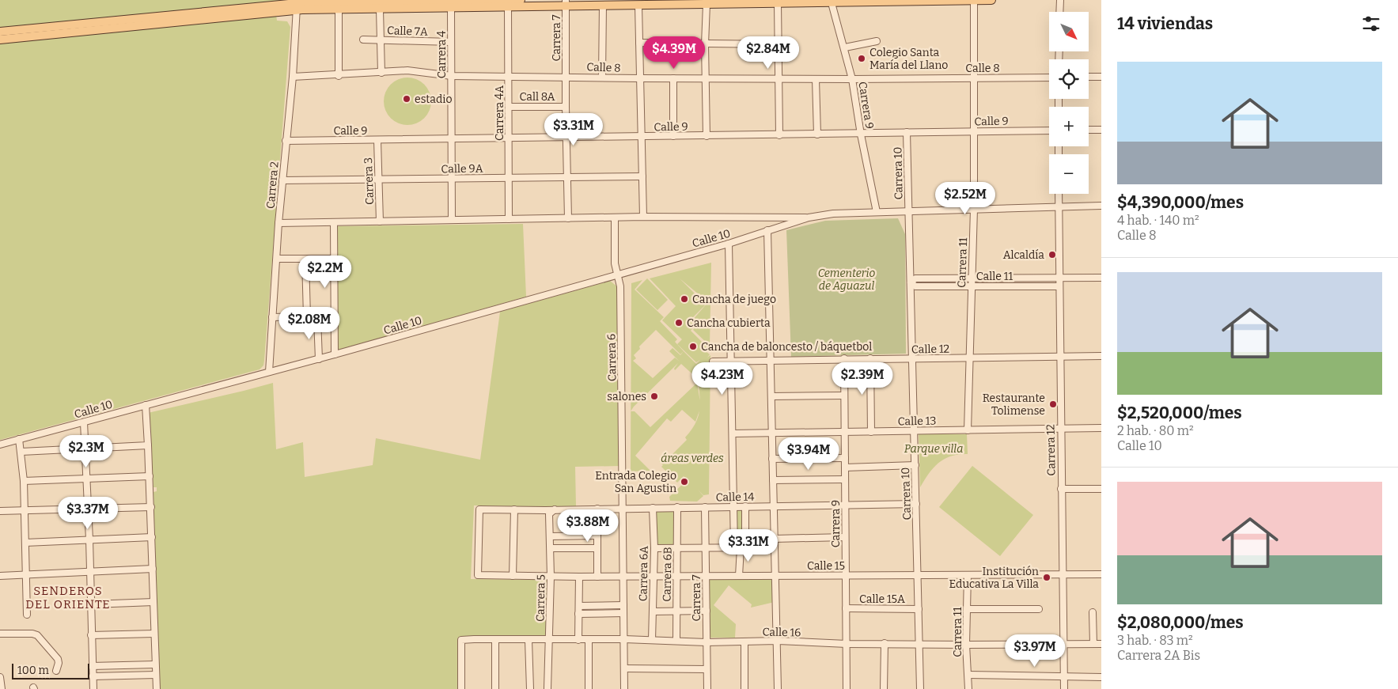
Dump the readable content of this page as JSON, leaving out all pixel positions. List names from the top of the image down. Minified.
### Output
{"streets":{"street":["Calle 7A","Carrera 7","Carrera 4","Calle 8","Call 8A","Carrera 9","Carrera 4A","Calle 9","Calle 9A","Carrera 10","Carrera 3","Carrera 2","Calle 10","Carrera 11","Calle 11","Calle 12","Carrera 6","Calle 13","Carrera 12","Calle 14","Calle 15","Carrera 6A","Carrera 6B","Carrera 5","Calle 15A","Calle 16"]},"crossings":[["Calle 7A","Carrera 4"],["Carrera 7","Calle 8"],["Carrera 7","Calle 14"],["Carrera 7","Calle 15"],["Carrera 7","Calle 16"],["Carrera 4","Calle 8"],["Carrera 4","Calle 9"],["Carrera 4","Calle 9A"],["Carrera 4","Calle 10"],["Calle 8","Carrera 9"],["Calle 8","Carrera 4A"],["Calle 8","Carrera 2"],["Calle 8","Carrera 11"],["Call 8A","Carrera 4A"],["Carrera 9","Calle 9"],["Carrera 9","Calle 10"],["Carrera 9","Calle 12"],["Carrera 9","Calle 13"],["Carrera 9","Calle 14"],["Carrera 9","Calle 15"],["Carrera 9","Calle 15A"],["Carrera 9","Calle 16"],["Carrera 4A","Calle 9"],["Carrera 4A","Calle 9A"],["Carrera 4A","Calle 10"],["Calle 9","Carrera 10"],["Calle 9","Carrera 3"],["Calle 9","Carrera 2"],["Calle 9","Carrera 11"],["Calle 9A","Carrera 3"],["Calle 9A","Carrera 2"],["Carrera 10","Calle 10"],["Carrera 10","Calle 11"],["Carrera 10","Calle 12"],["Carrera 10","Calle 13"],["Carrera 10","Calle 14"],["Carrera 10","Calle 15"],["Carrera 10","Calle 15A"],["Carrera 10","Calle 16"],["Carrera 3","Calle 10"],["Carrera 2","Calle 10"],["Calle 10","Carrera 11"],["Calle 10","Carrera 6"],["Calle 10","Carrera 12"],["Carrera 11","Calle 11"],["Carrera 11","Calle 12"],["Carrera 11","Calle 13"],["Carrera 11","Calle 15"],["Carrera 11","Calle 16"],["Calle 11","Carrera 12"],["Calle 12","Carrera 12"],["Carrera 6","Calle 14"],["Carrera 6","Calle 15"],["Carrera 6","Calle 16"],["Calle 13","Carrera 12"],["Carrera 12","Calle 15"],["Carrera 12","Calle 16"],["Calle 14","Calle 15"],["Calle 14","Carrera 6A"],["Calle 14","Carrera 6B"],["Calle 14","Carrera 5"],["Calle 15","Carrera 6A"],["Calle 15","Carrera 6B"],["Calle 15","Carrera 5"],["Carrera 6A","Calle 16"],["Carrera 6B","Calle 16"],["Carrera 5","Calle 16"]],"districts":["SENDEROS DEL ORIENTE"],"parks":["Cementerio de Aguazul","Parque villa","áreas verdes"],"places":["Colegio Santa María del Llano","estadio","Alcaldía","Cancha de juego","Cancha cubierta","Cancha de baloncesto / báquetbol","salones","Restaurante Tolimense","Entrada Colegio San Agustin","Institución Educativa La Villa"],"scale_bar":"100 m","north":"bottom right","page":{"heading":"14 viviendas","map_buttons":["+","−"],"price":["$4.39M","$2.84M","$3.31M","$2.52M","$2.2M","$2.08M","$4.23M","$2.39M","$2.3M","$3.94M","$3.37M","$3.88M","$3.31M","$3.97M"],"list":[{"name":"$4,390,000/mes","note":"4 hab. · 140 m² · Calle 8"},{"name":"$2,520,000/mes","note":"2 hab. · 80 m² · Calle 10"},{"name":"$2,080,000/mes","note":"3 hab. · 83 m² · Carrera 2A Bis"}],"scale":"100 m"}}
